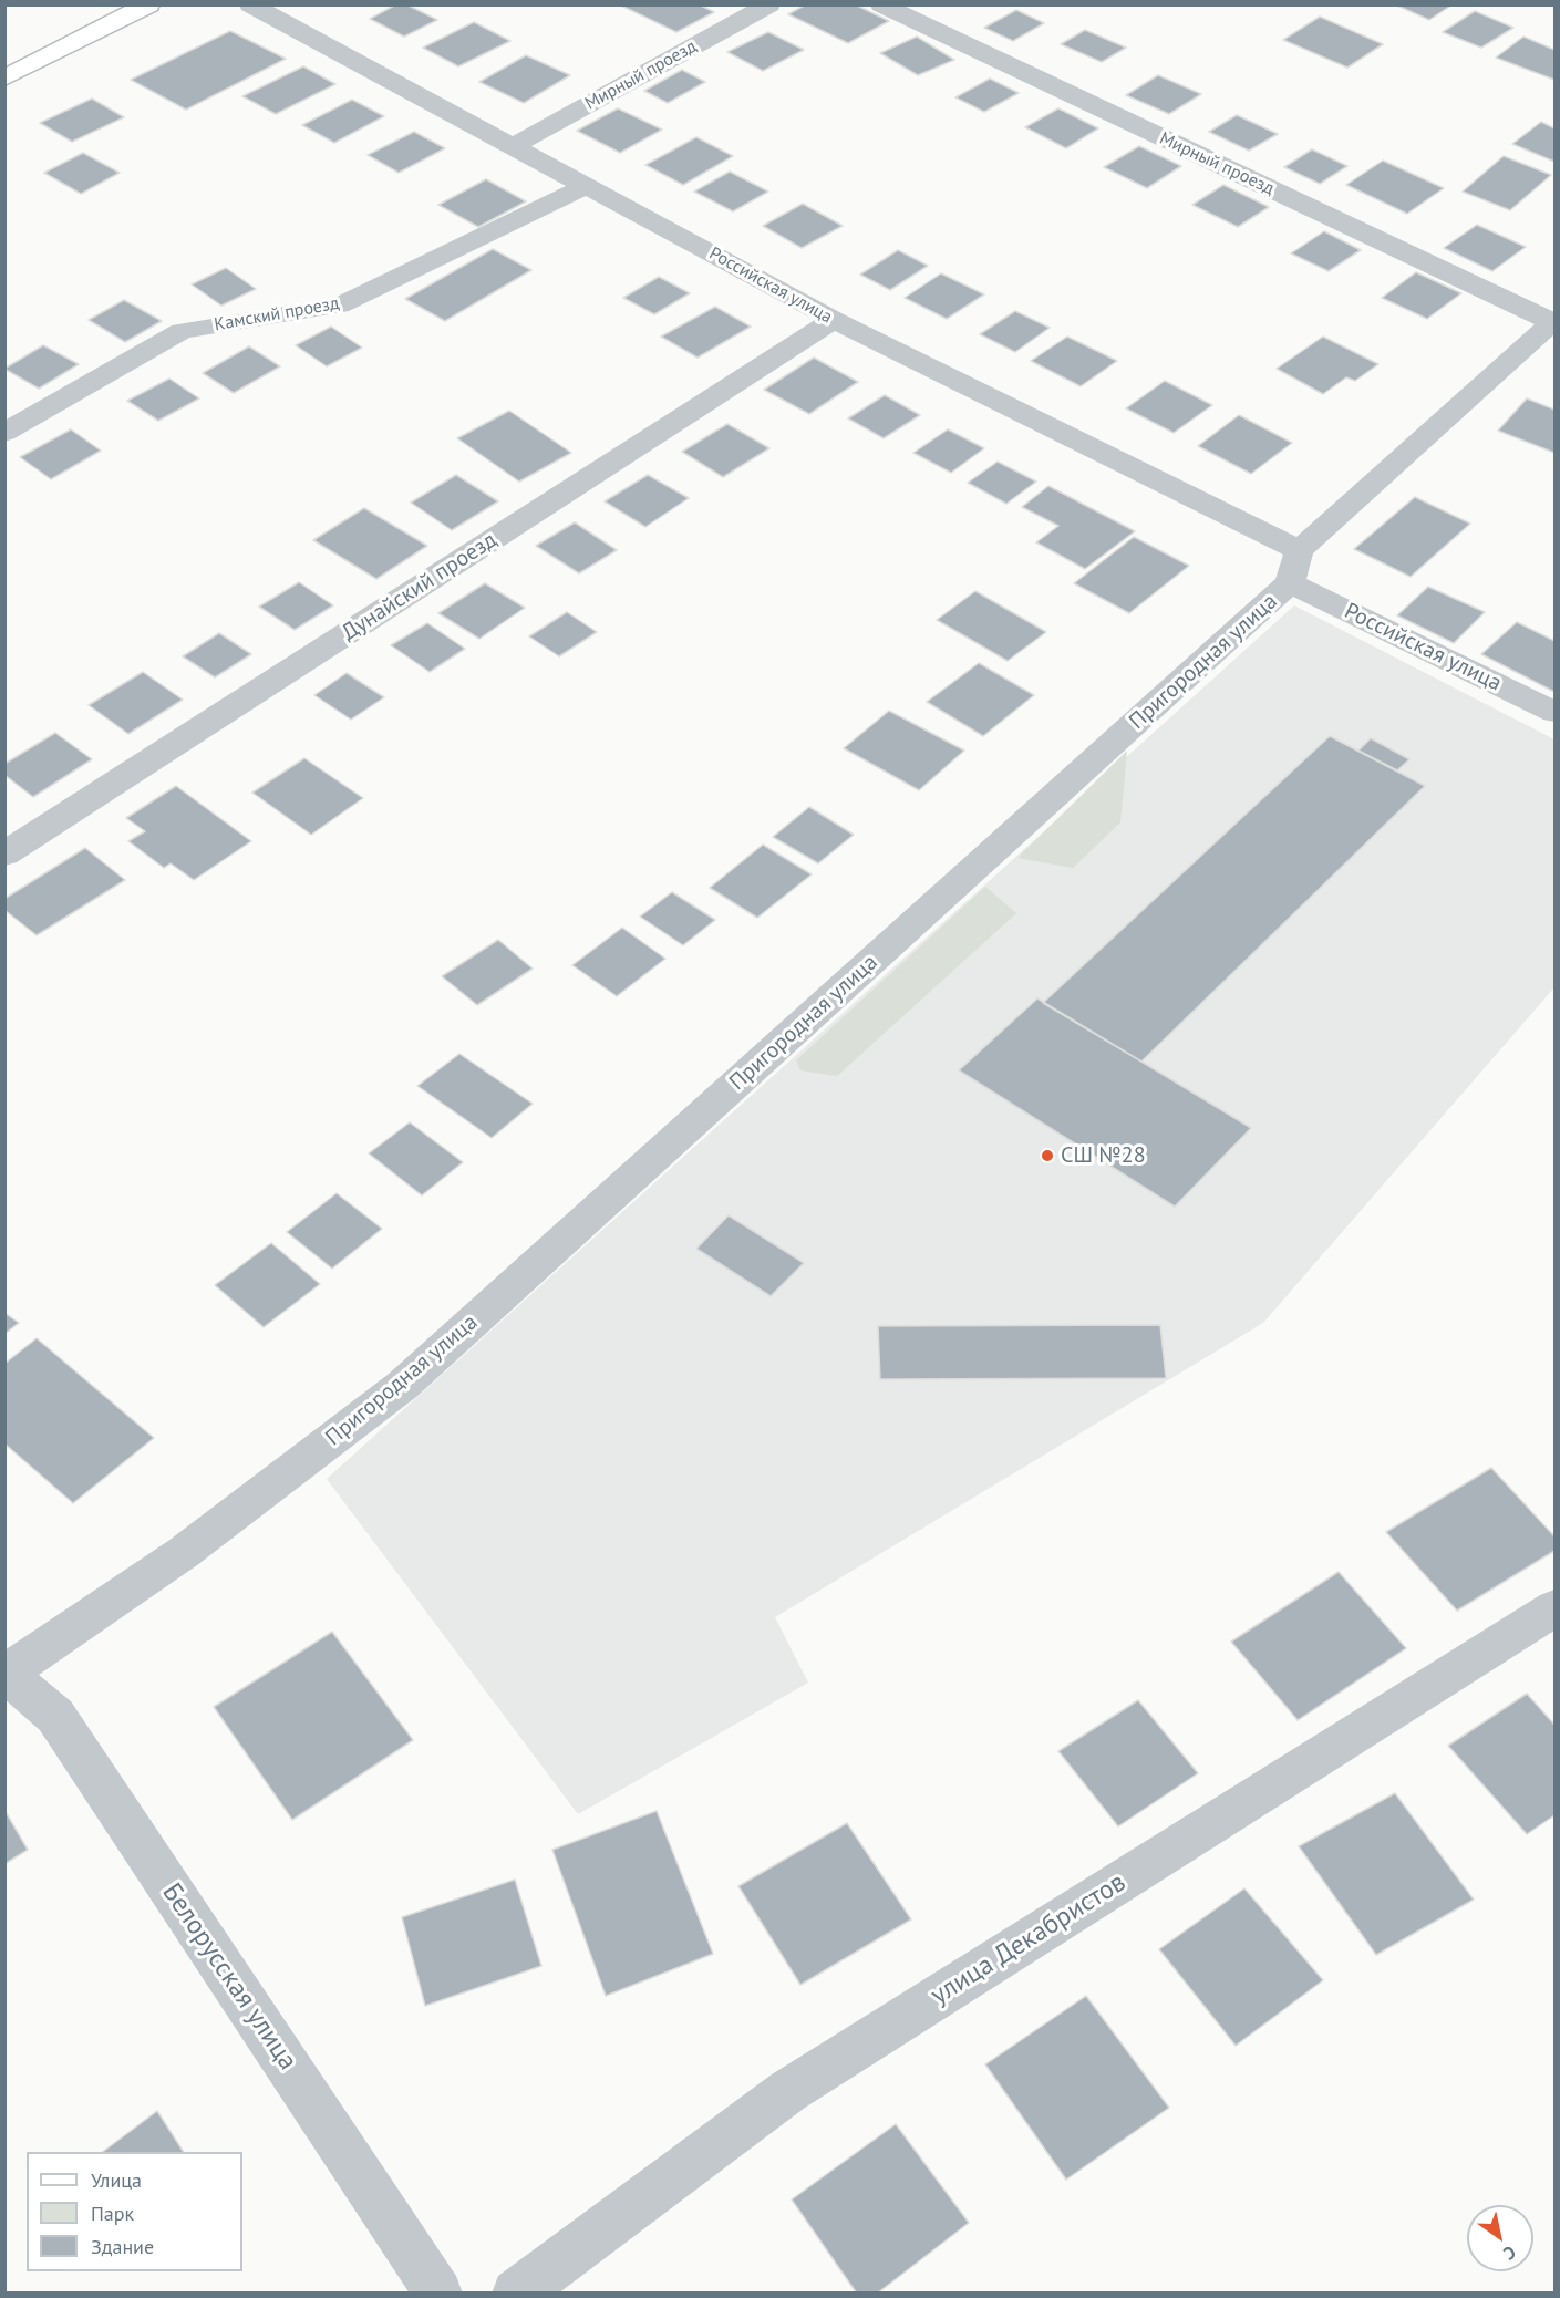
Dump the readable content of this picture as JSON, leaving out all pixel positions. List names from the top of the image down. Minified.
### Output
{"streets":{"street":["Мирный проезд","Российская улица","Камский проезд","Дунайский проезд","Пригородная улица","улица Декабристов","Белорусская улица"]},"crossings":[["Мирный проезд","Российская улица"],["Российская улица","Камский проезд"],["Российская улица","Дунайский проезд"],["Российская улица","Пригородная улица"],["Пригородная улица","Белорусская улица"]],"places":["СШ №28"],"legend":["Улица","Парк","Здание"],"north":"bottom right"}
